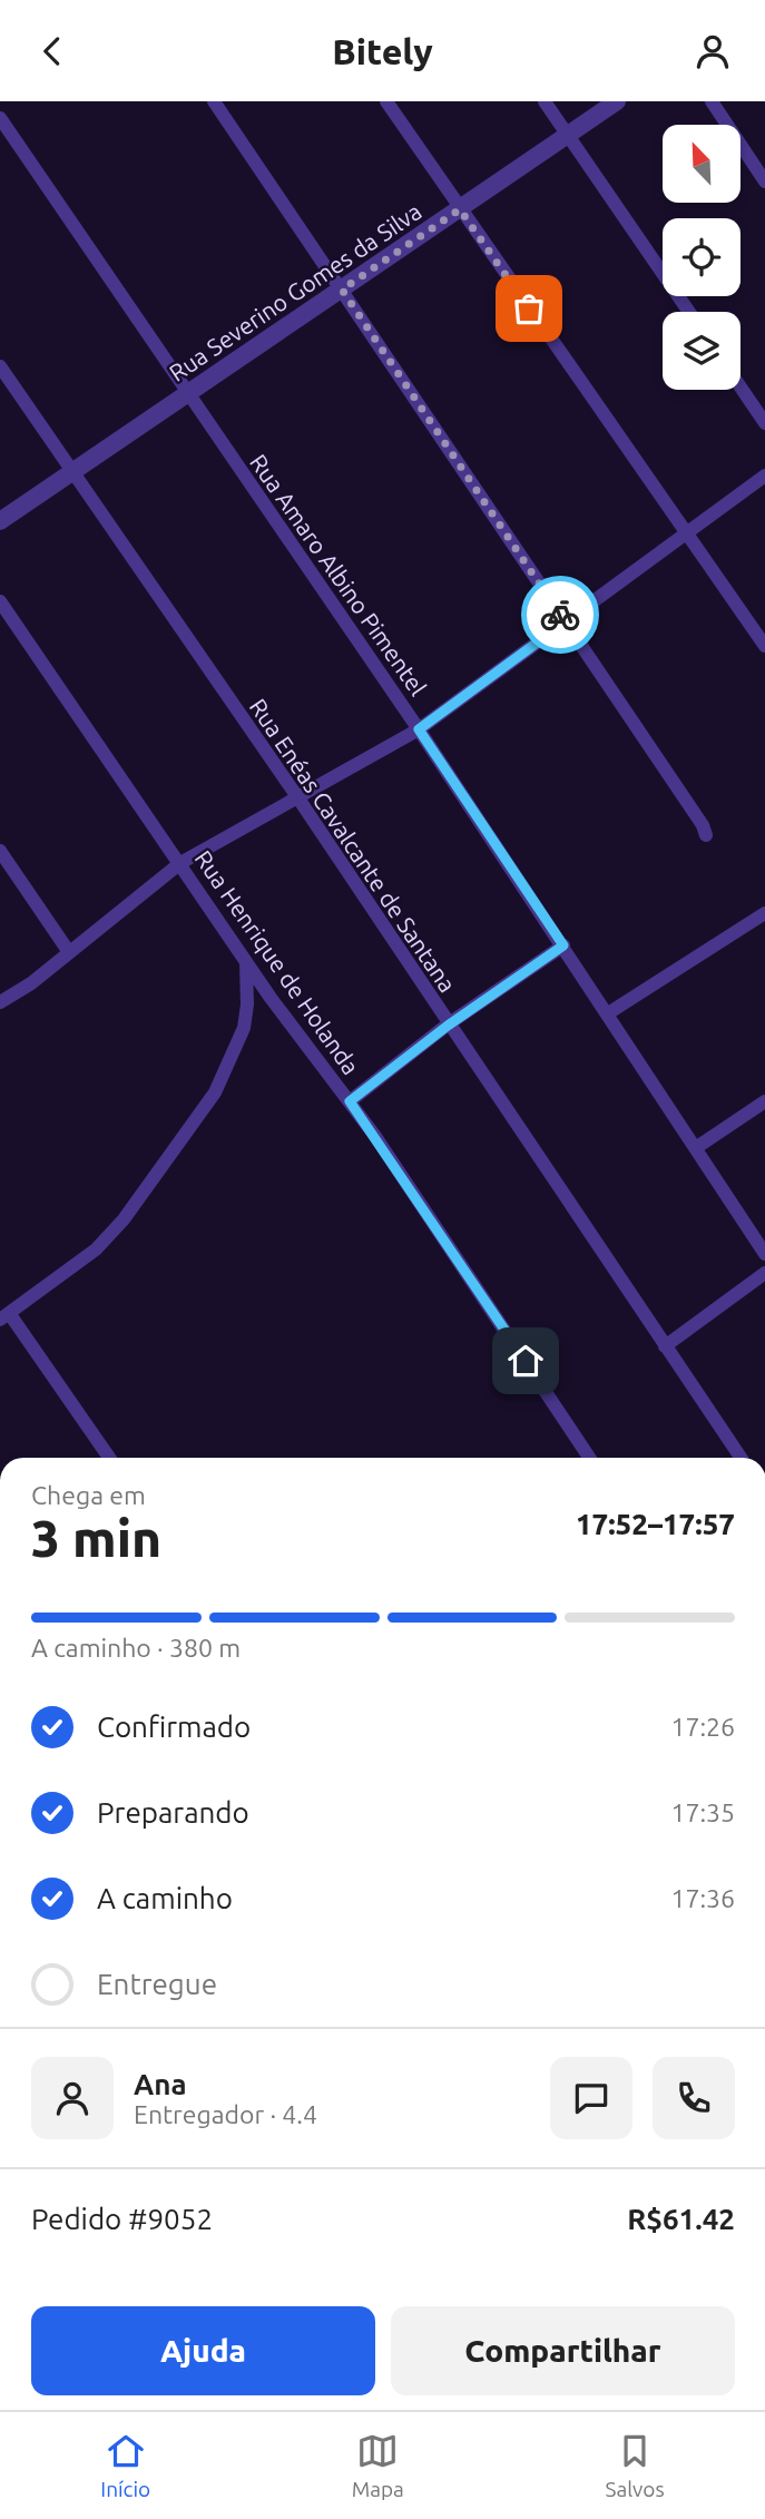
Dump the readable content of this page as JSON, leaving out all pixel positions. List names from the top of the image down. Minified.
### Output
{"streets":{"street":["Rua Severino Gomes da Silva","Rua Amaro Albino Pimentel","Rua Enéas Cavalcante de Santana","Rua Henrique de Holanda"]},"crossings":[["Rua Severino Gomes da Silva","Rua Amaro Albino Pimentel"],["Rua Severino Gomes da Silva","Rua Enéas Cavalcante de Santana"]],"north":"top left","page":{"header":"Bitely","heading":["3 min","Chega em","17:52–17:57"],"panel":["Ana","Entregador · 4.4","Pedido #9052","R$61.42"],"bar":"A caminho · 380 m","list":[["Confirmado","17:26"],["Preparando","17:35"],["A caminho","17:36"],"Entregue"],"buttons":["Ajuda","Compartilhar"],"tabs":["Início","Mapa","Salvos"]}}
